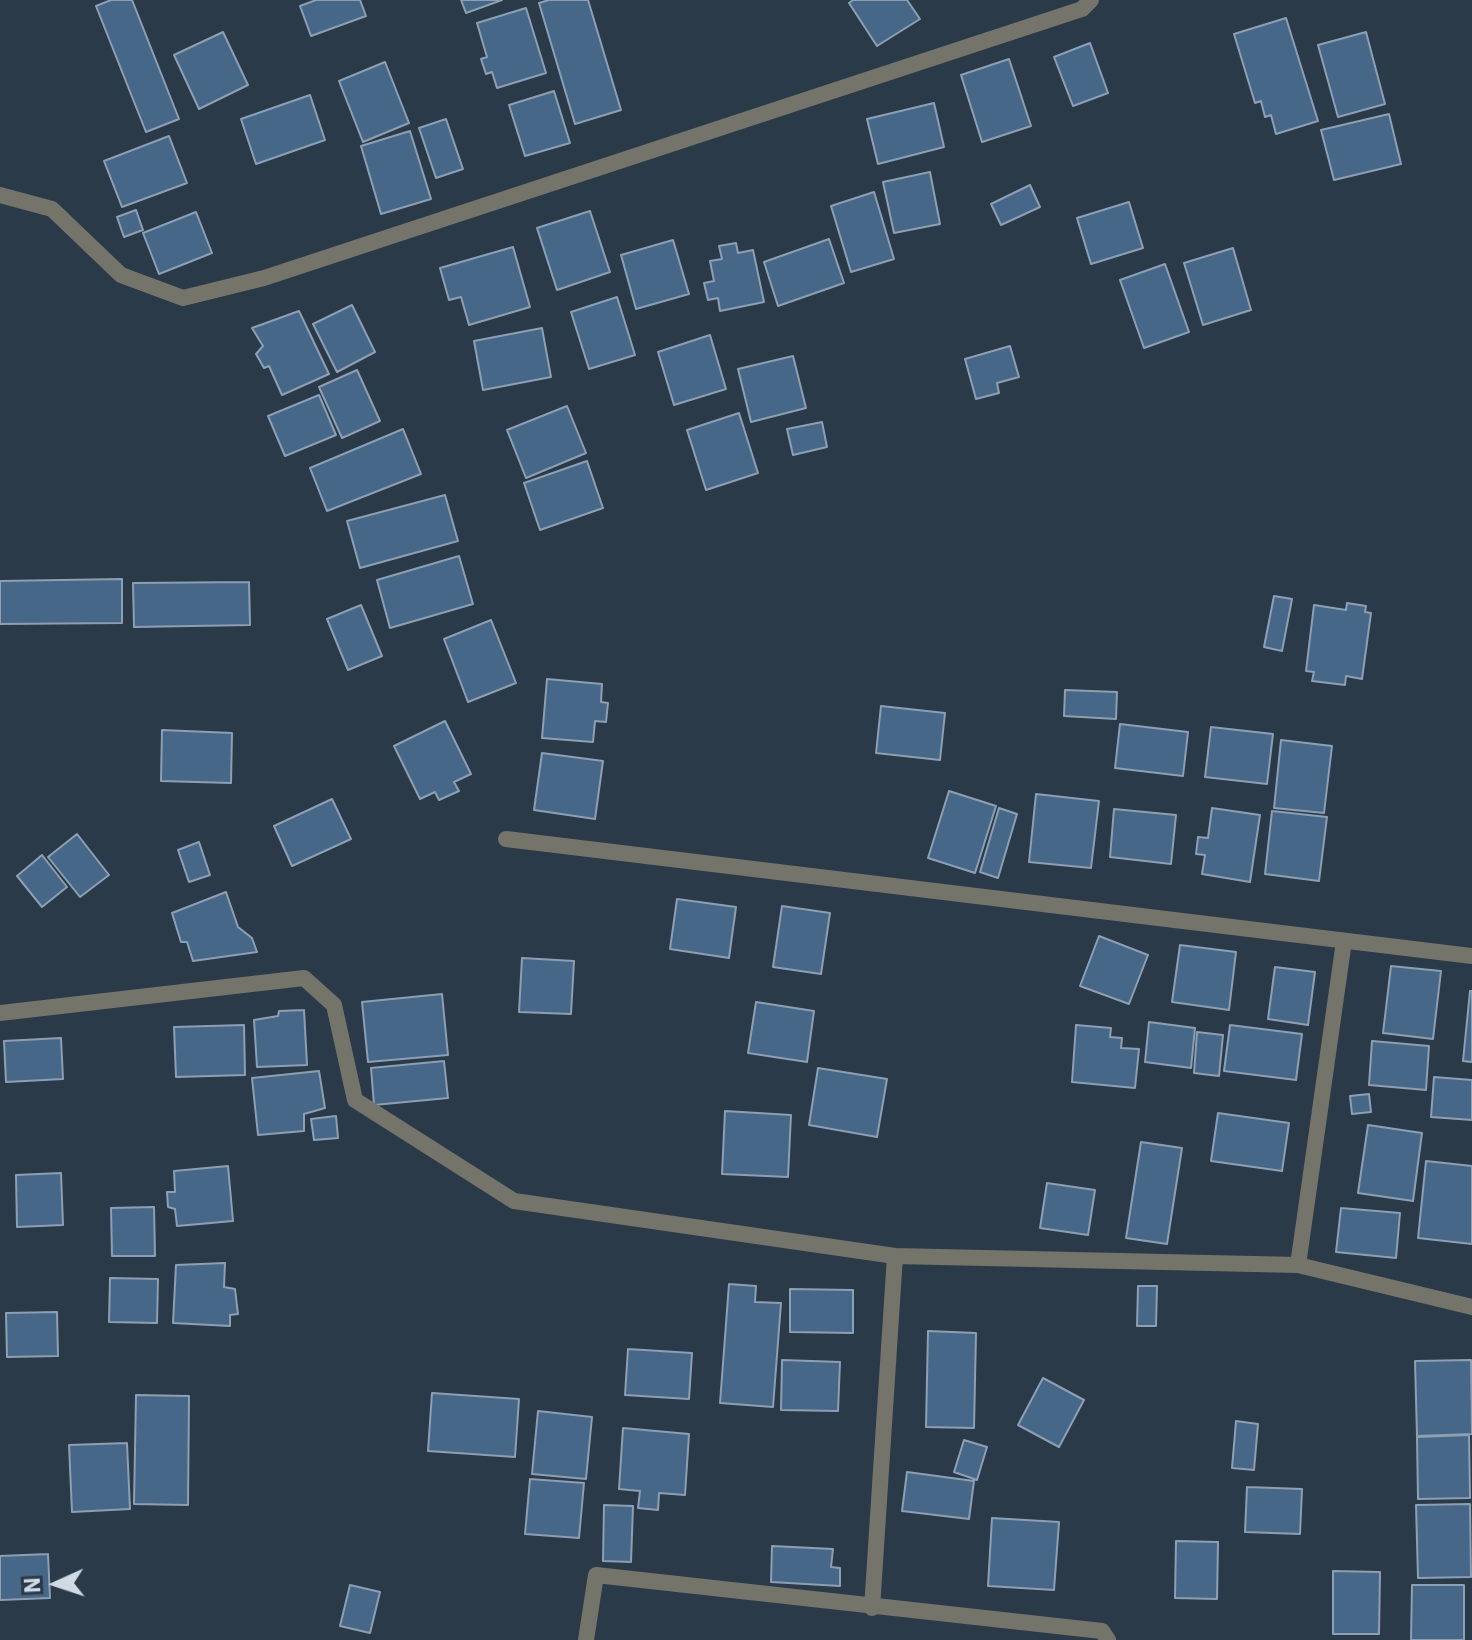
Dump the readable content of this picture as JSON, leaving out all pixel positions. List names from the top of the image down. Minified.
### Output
{"north":"left"}
